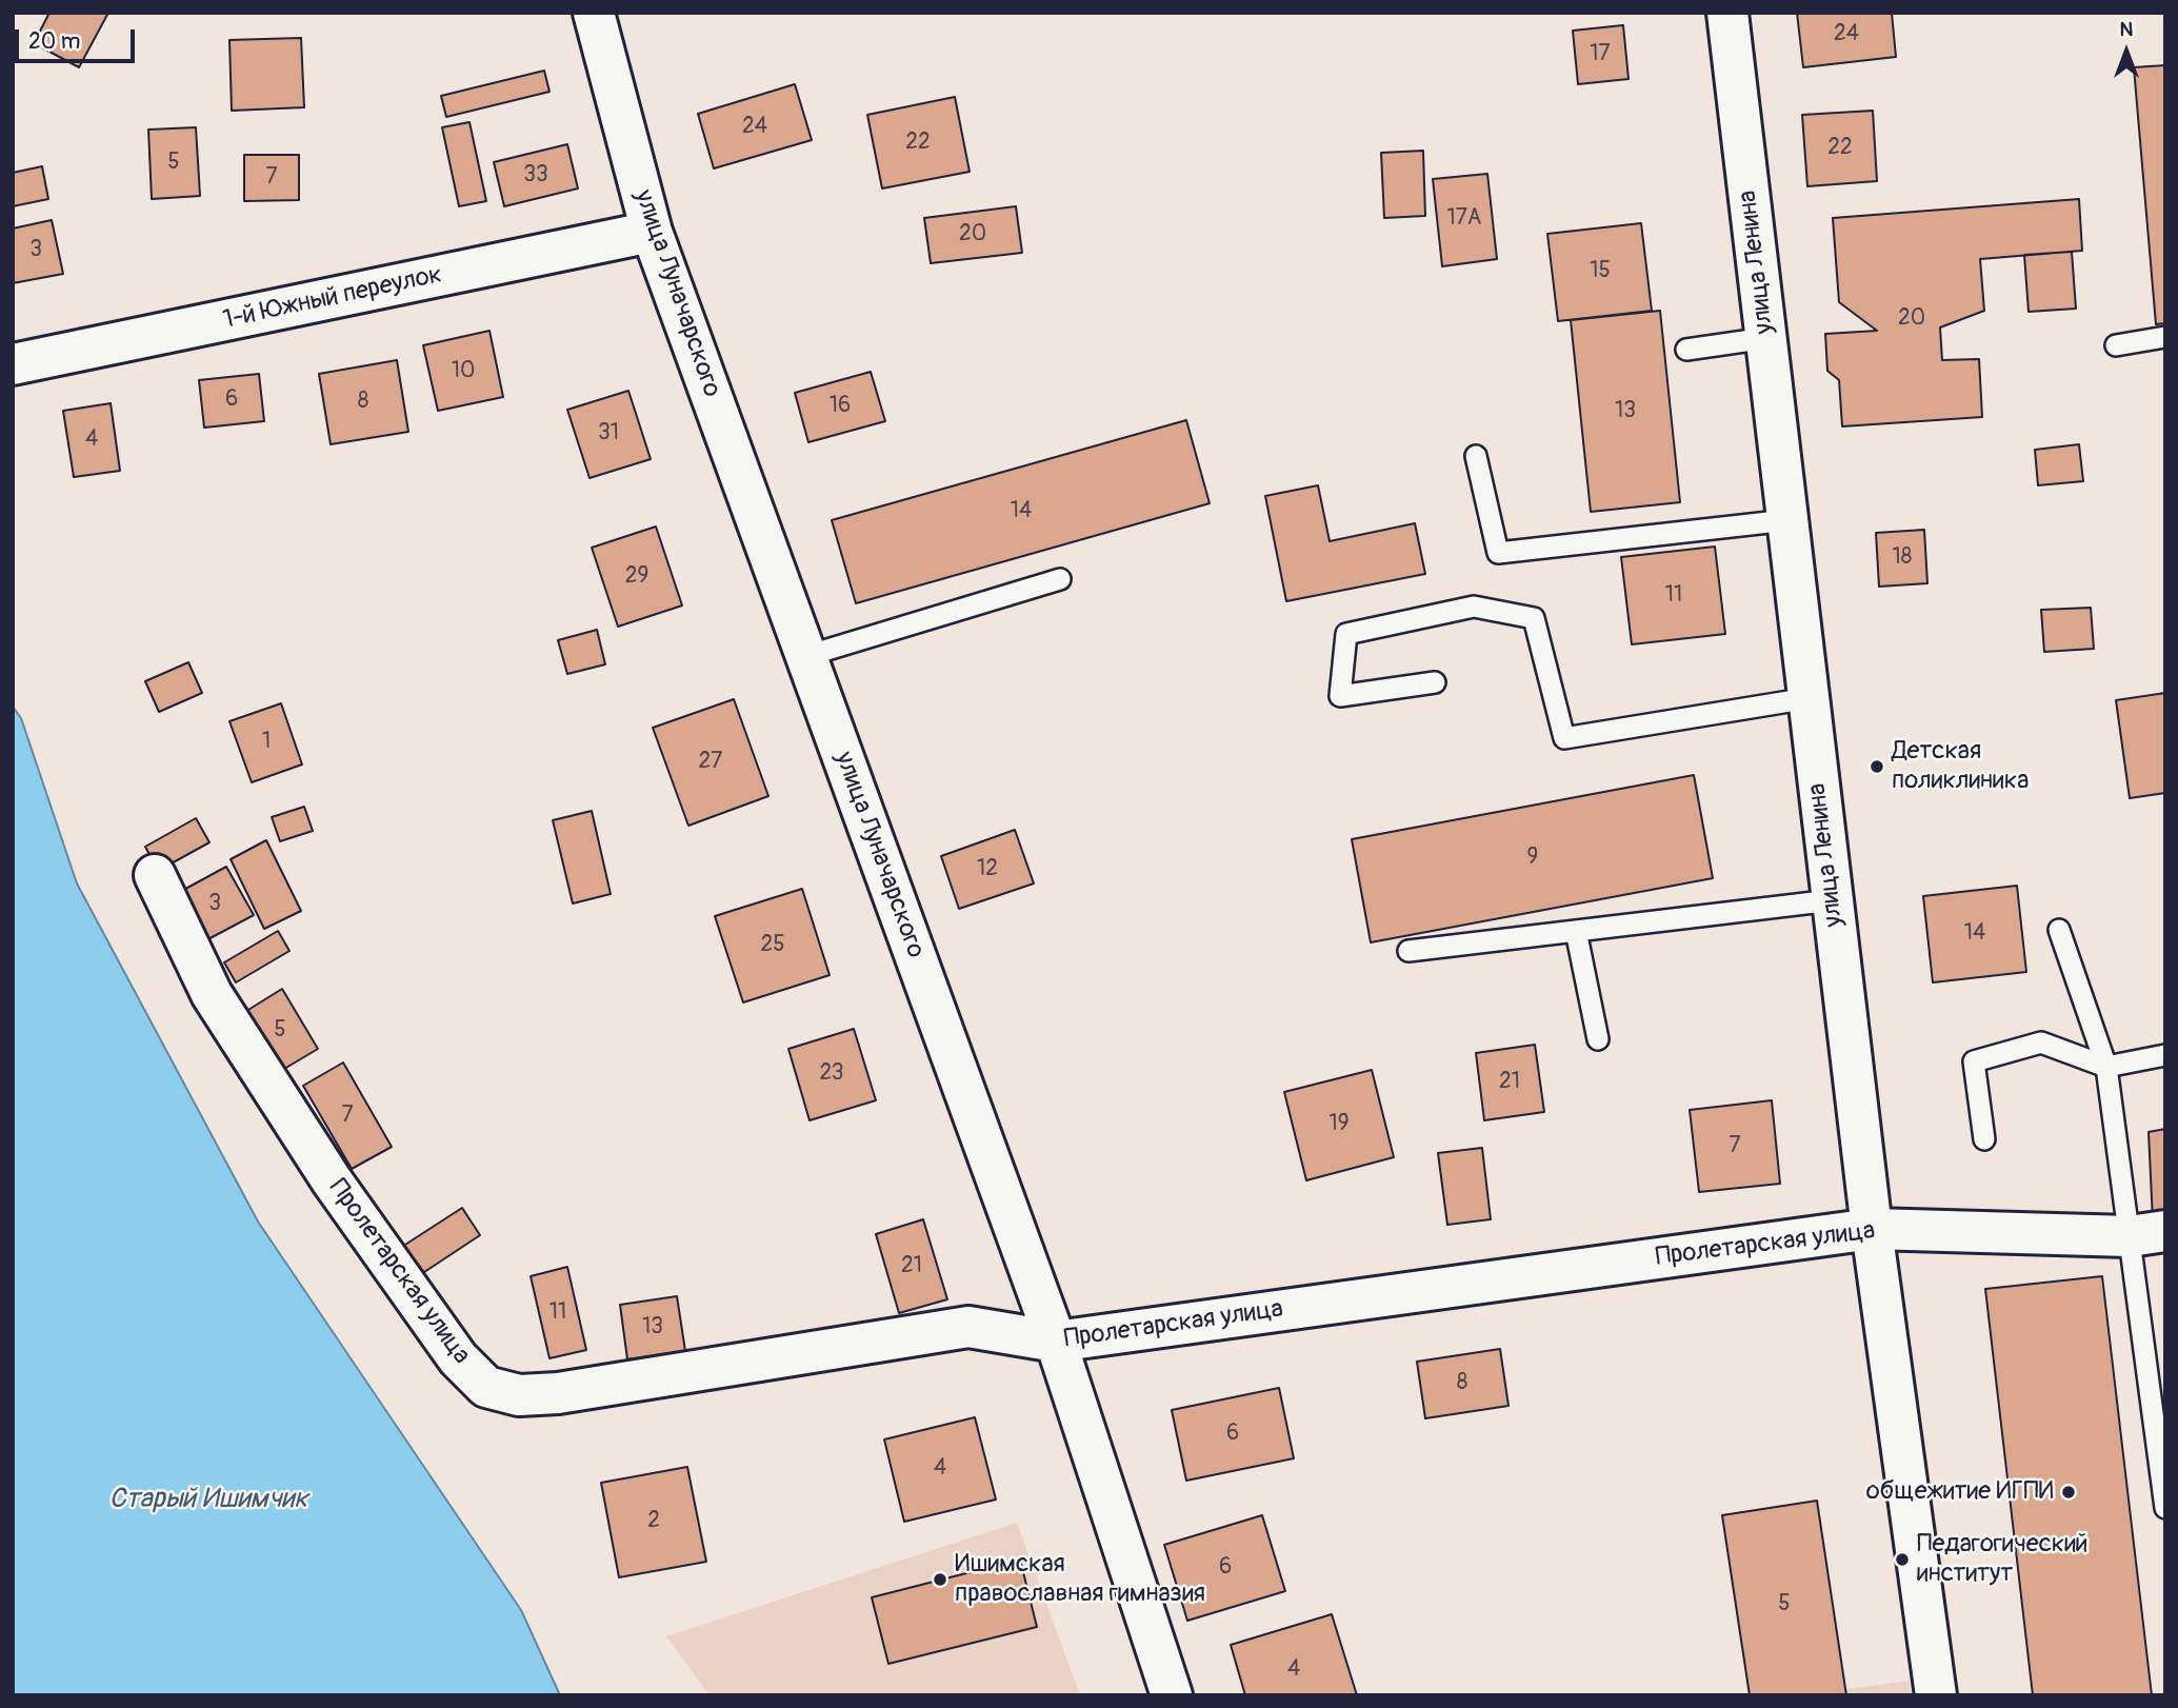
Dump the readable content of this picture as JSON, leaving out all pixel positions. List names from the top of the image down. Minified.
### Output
{"streets":{"street":["улица Ленина","улица Луначарского","1-й Южный переулок","Пролетарская улица"]},"crossings":[["улица Ленина","Пролетарская улица"],["улица Луначарского","1-й Южный переулок"],["улица Луначарского","Пролетарская улица"]],"water":["Старый Ишимчик"],"places":["Детская поликлиника","общежитие ИГПИ","Педагогический институт","Ишимская православная гимназия"],"house_numbers":["24","17","24","22","22","5","33","7","17А","20","3","15","20","10","6","8","16","13","31","4","14","18","29","11","1","27","9","12","3","14","25","5","23","21","7","19","7","21","11","13","8","6","4","2","6","5","4"],"scale_bar":"20 m","north":"top"}
